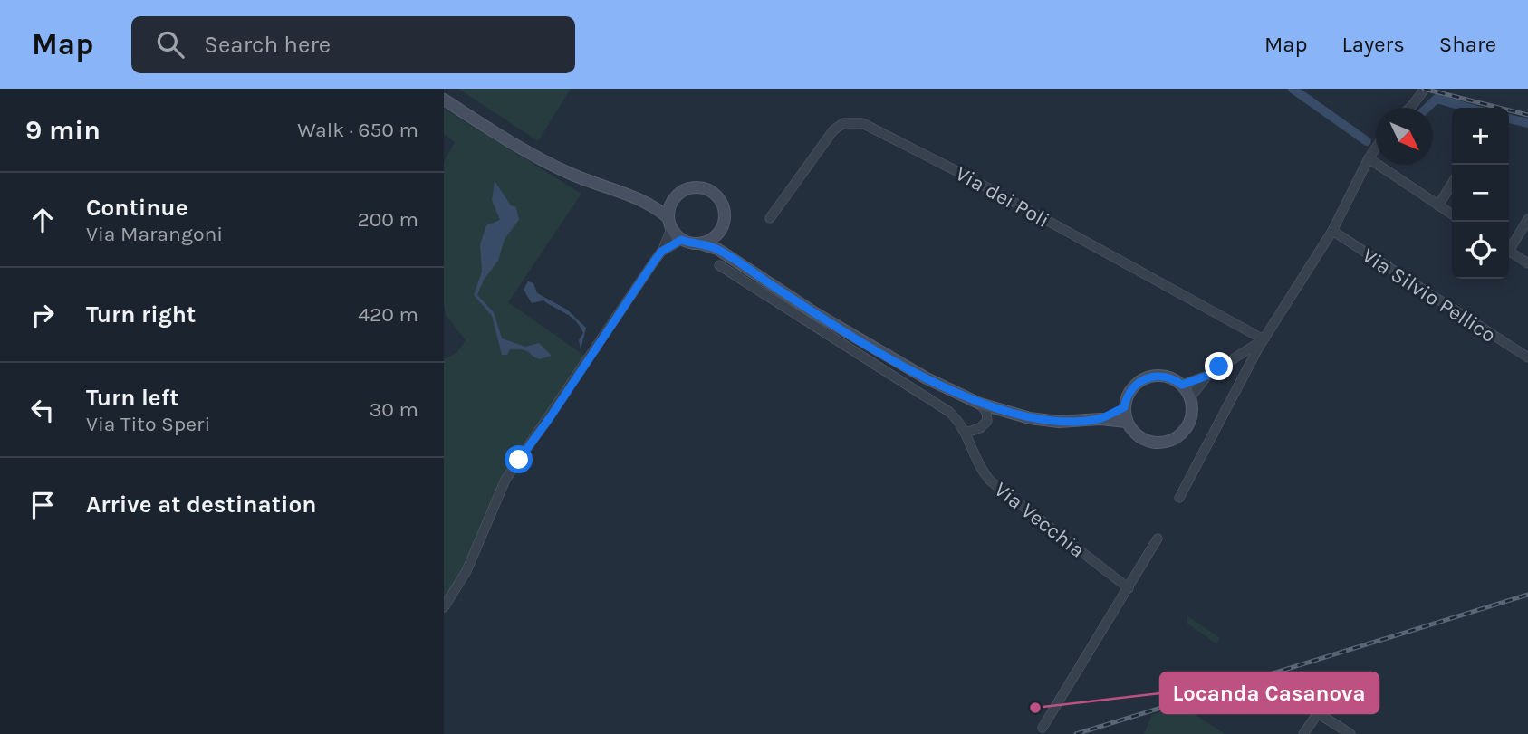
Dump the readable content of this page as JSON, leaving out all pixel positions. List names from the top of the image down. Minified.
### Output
{"streets":{"street":["Via dei Poli","Via Silvio Pellico","Via Vecchia"]},"places":["Locanda Casanova"],"north":"bottom right","page":{"header":"Map","search":"Search here","nav":["Map","Layers","Share"],"heading":["9 min","Walk · 650 m"],"map_buttons":["+","−"],"list":[["Continue","Via Marangoni","200 m"],["Turn right","420 m"],["Turn left","Via Tito Speri","30 m"],"Arrive at destination"]}}
